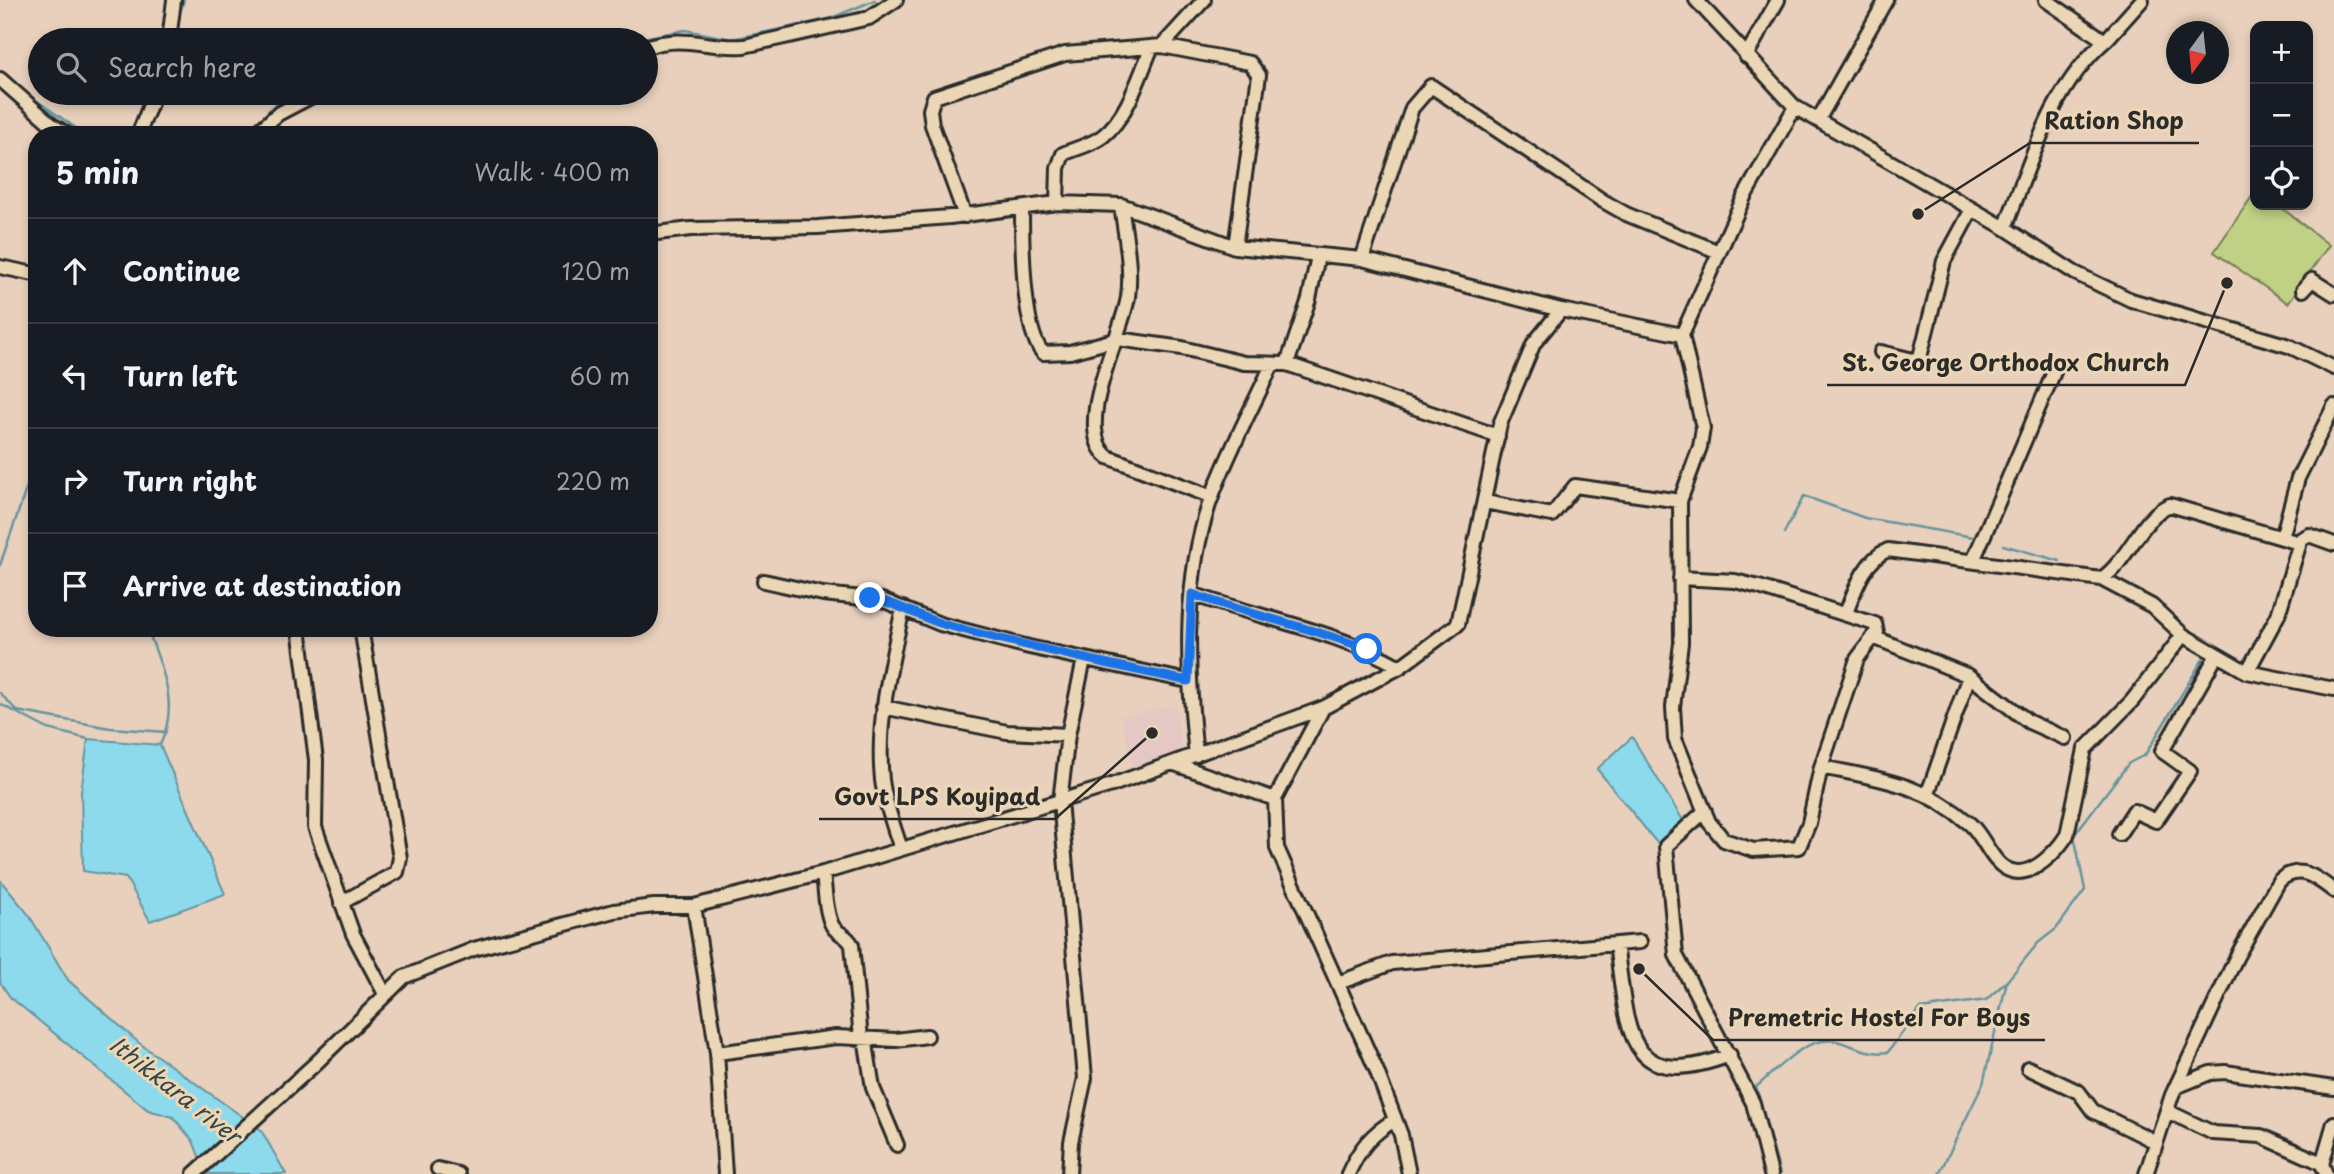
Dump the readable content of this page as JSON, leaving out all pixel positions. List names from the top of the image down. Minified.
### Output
{"water":["Ithikkara river"],"places":["Ration Shop","St. George Orthodox Church","Govt LPS Koyipad","Premetric Hostel For Boys"],"north":"bottom","page":{"map_buttons":["+","−"],"search":"Search here","heading":["5 min","Walk · 400 m"],"list":[["Continue","120 m"],["Turn left","60 m"],["Turn right","220 m"],"Arrive at destination"]}}
